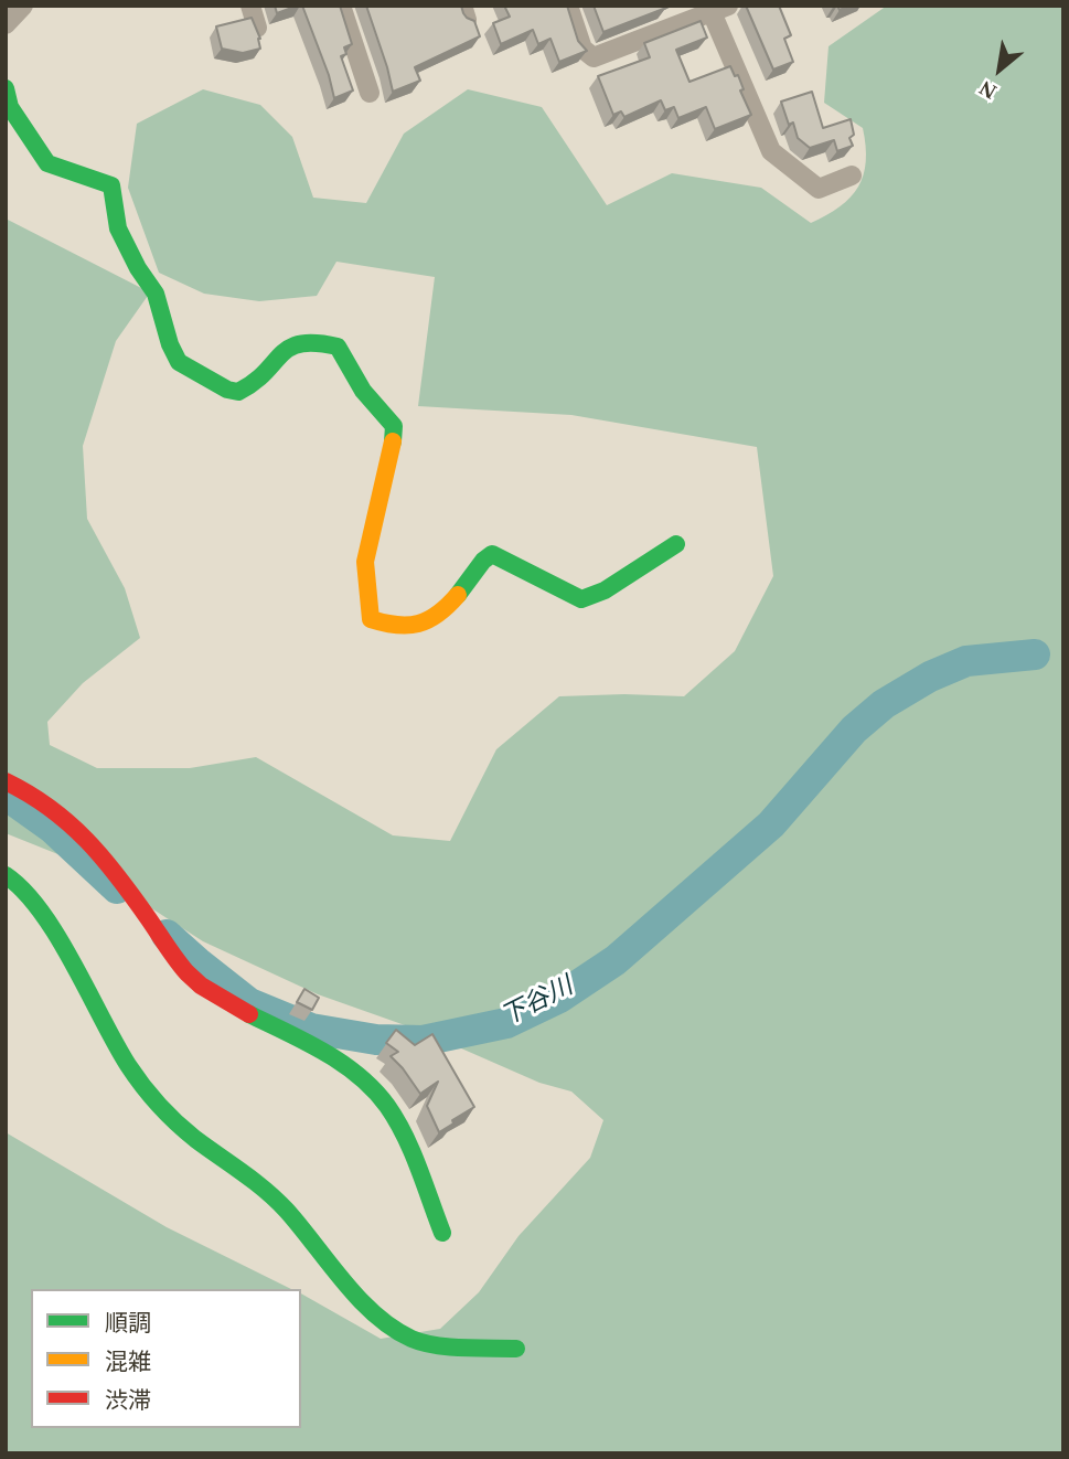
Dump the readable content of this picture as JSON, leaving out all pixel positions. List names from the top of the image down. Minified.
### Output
{"water":["下谷川"],"legend":["順調","混雑","渋滞"],"north":"bottom left"}
